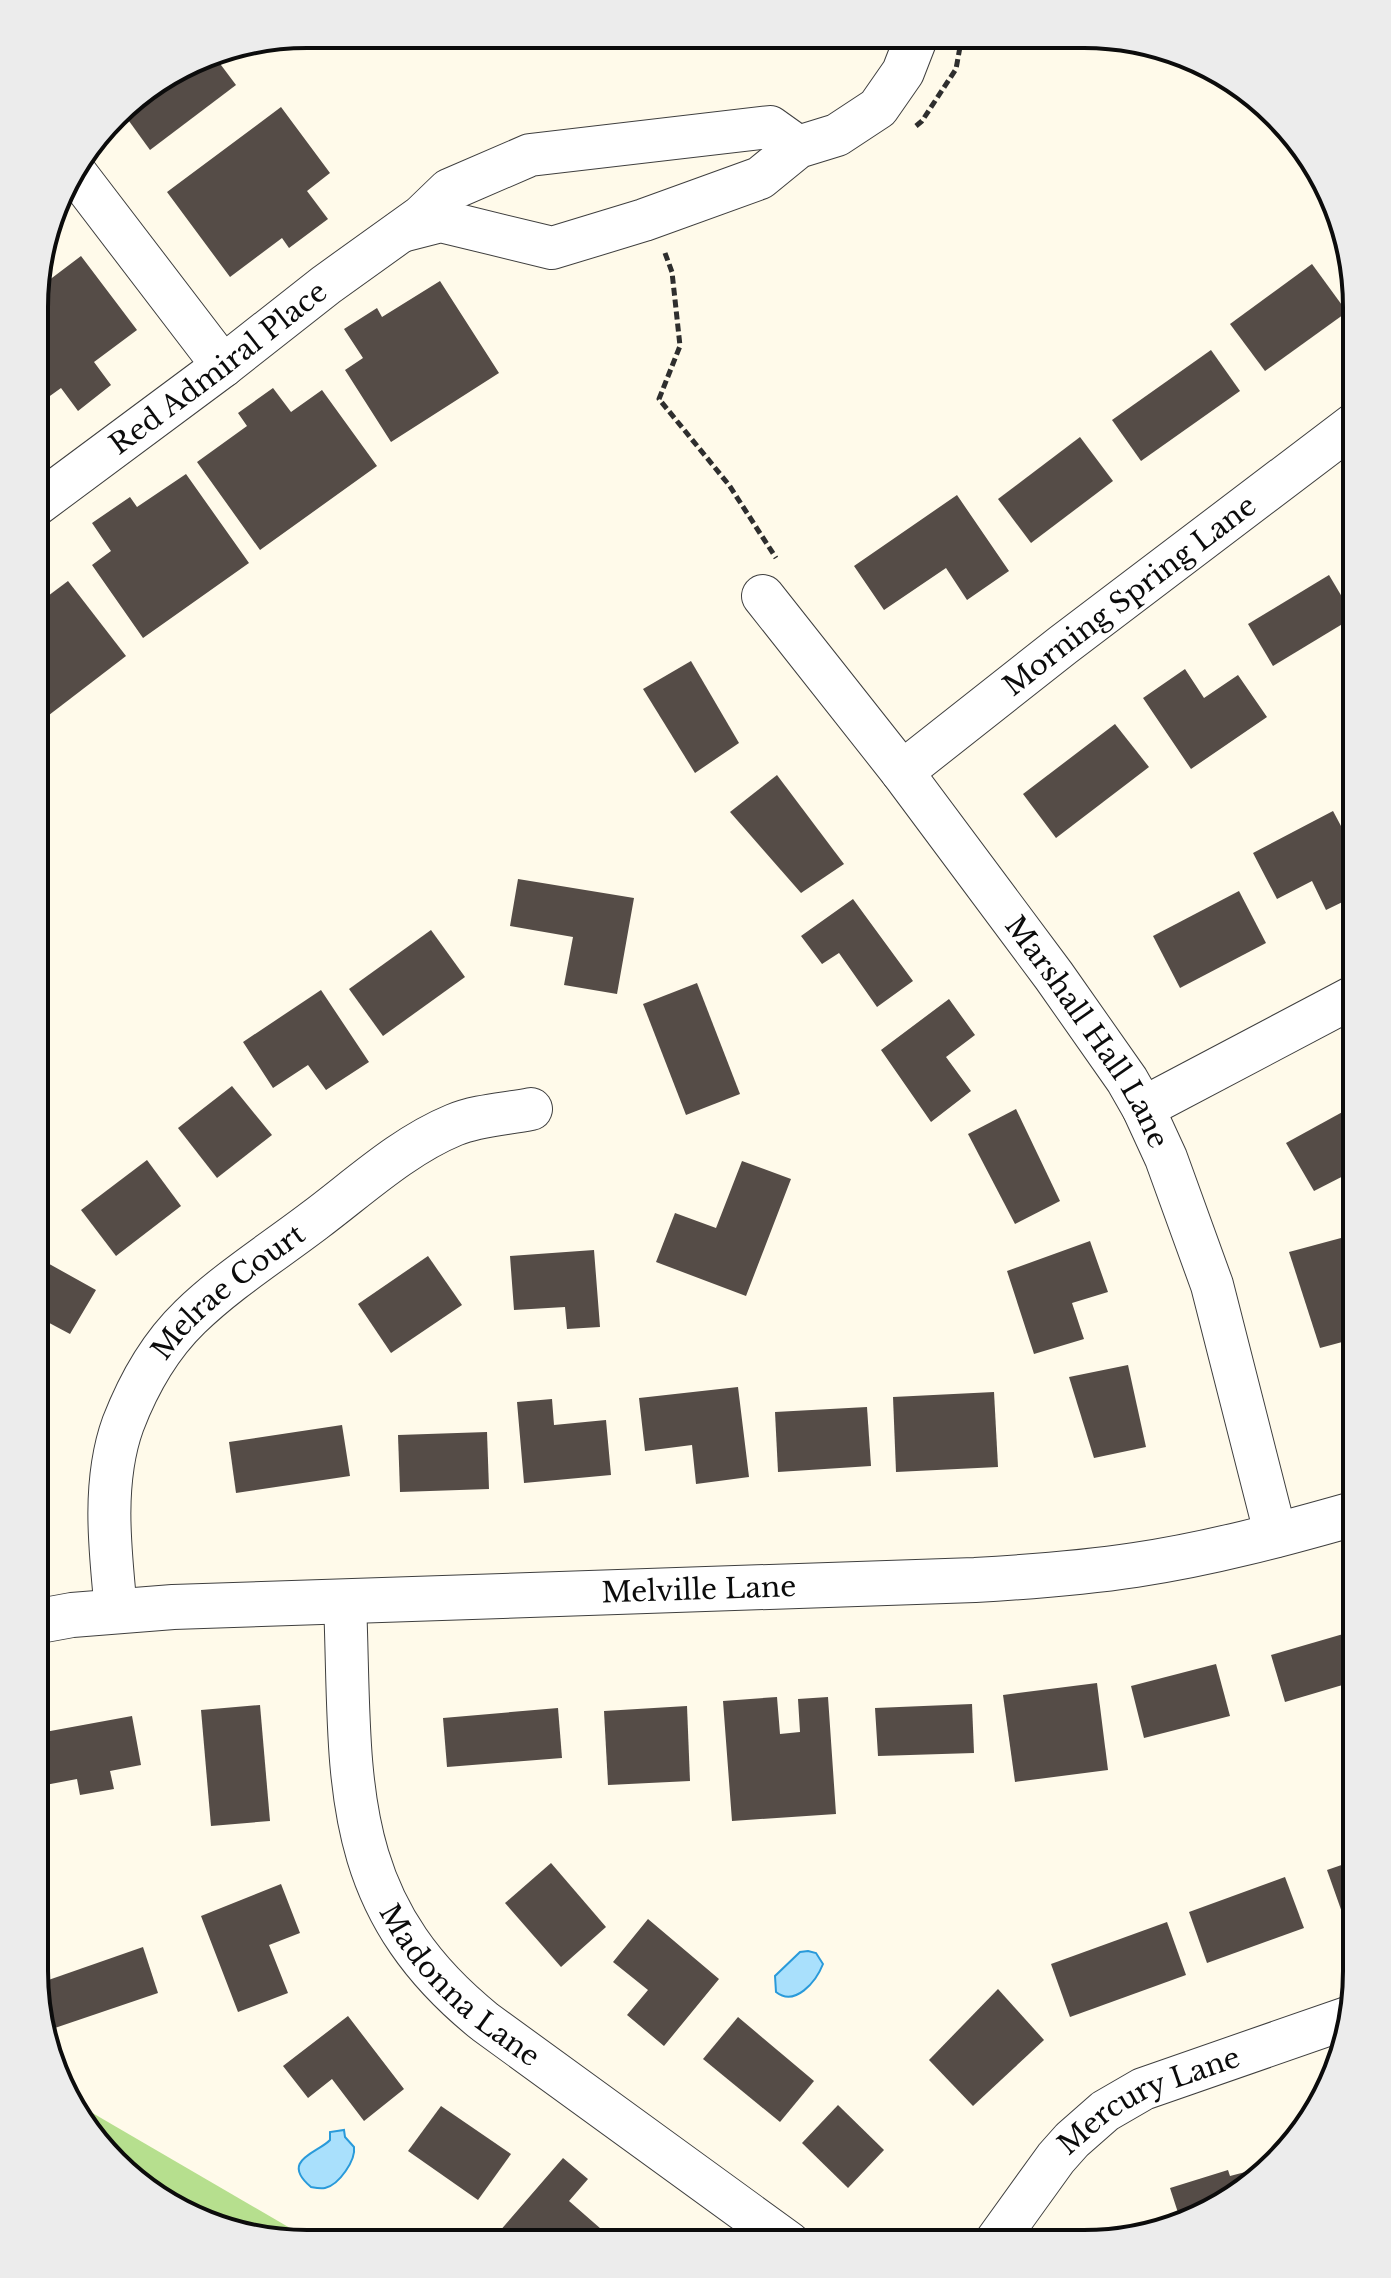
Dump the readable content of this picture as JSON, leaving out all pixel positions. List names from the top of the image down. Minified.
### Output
{"streets":{"street":["Red Admiral Place","Morning Spring Lane","Marshall Hall Lane","Melrae Court","Melville Lane","Madonna Lane","Mercury Lane"]},"crossings":[["Morning Spring Lane","Marshall Hall Lane"],["Marshall Hall Lane","Melville Lane"],["Melrae Court","Melville Lane"],["Melville Lane","Madonna Lane"]]}
